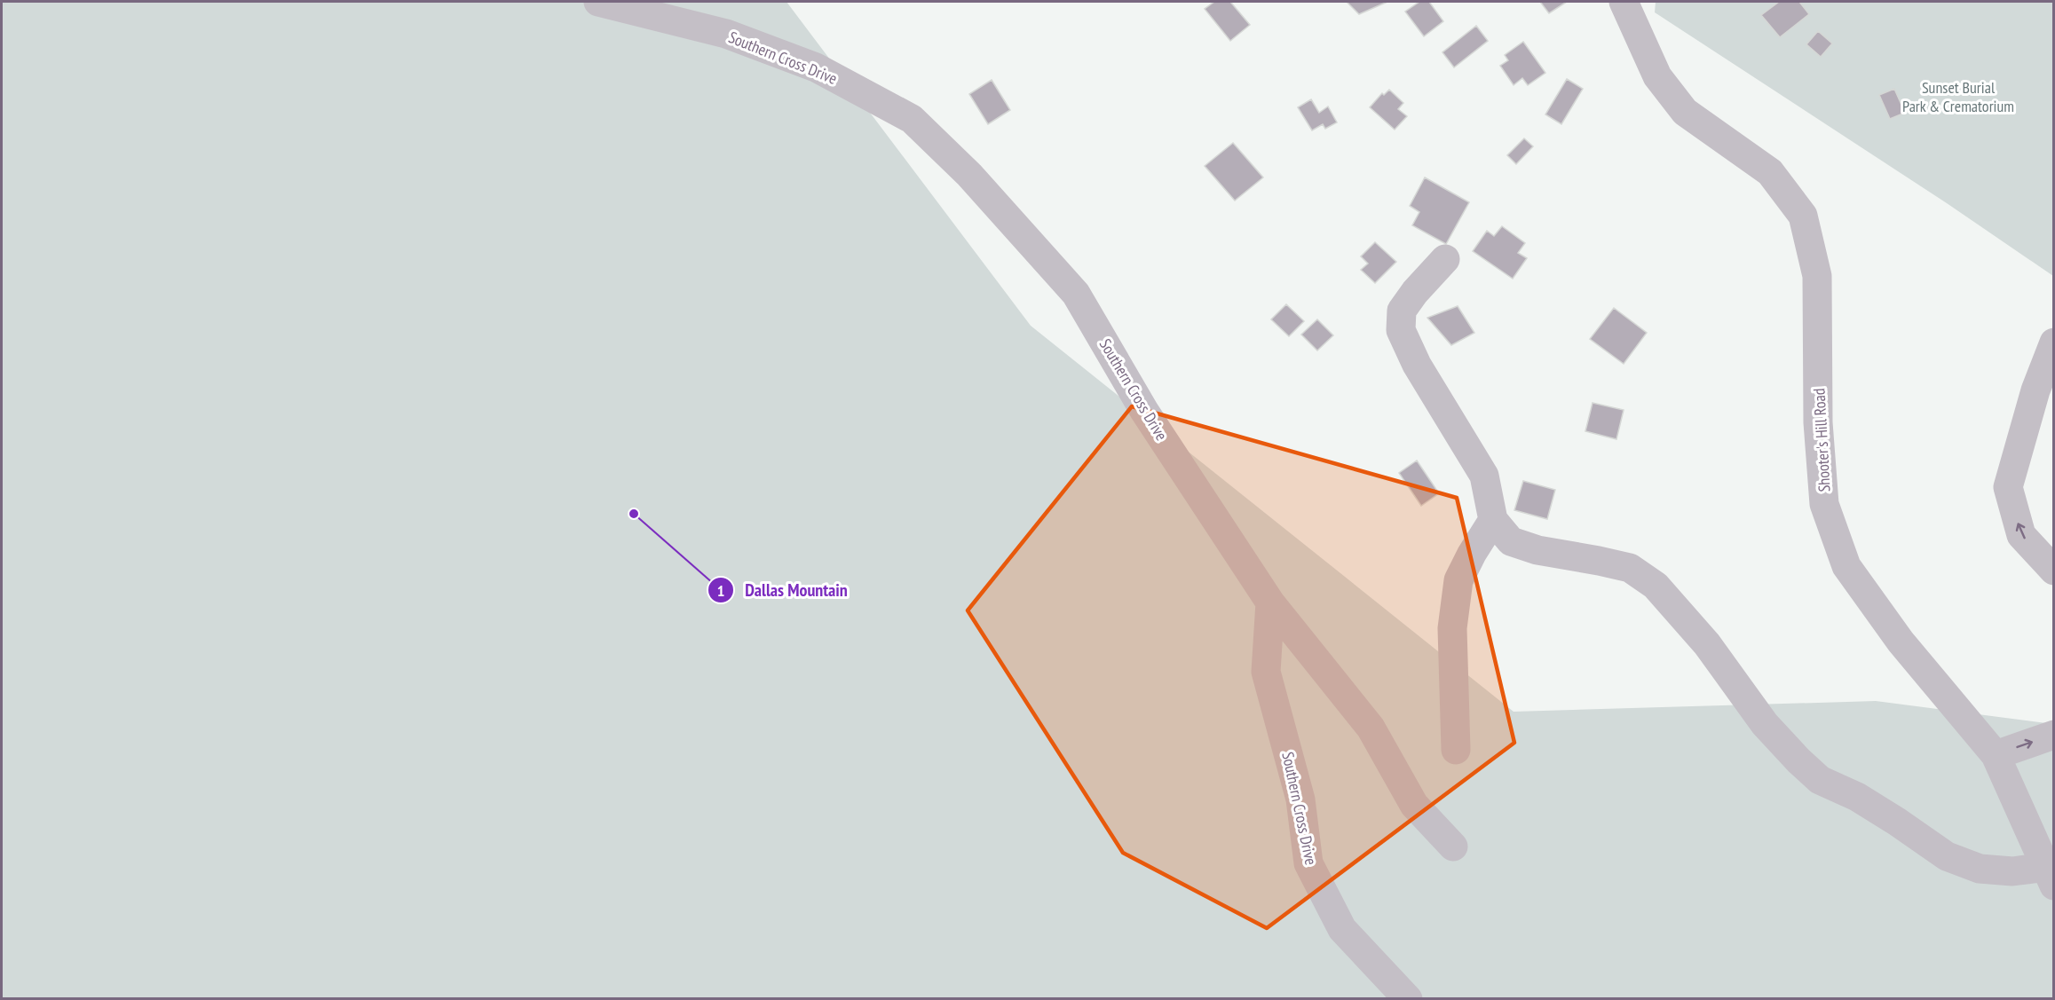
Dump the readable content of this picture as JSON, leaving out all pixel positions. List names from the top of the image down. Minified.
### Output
{"streets":{"street":["Southern Cross Drive","Shooter's Hill Road"]},"parks":["Sunset Burial Park & Crematorium"],"places":["Dallas Mountain"]}
